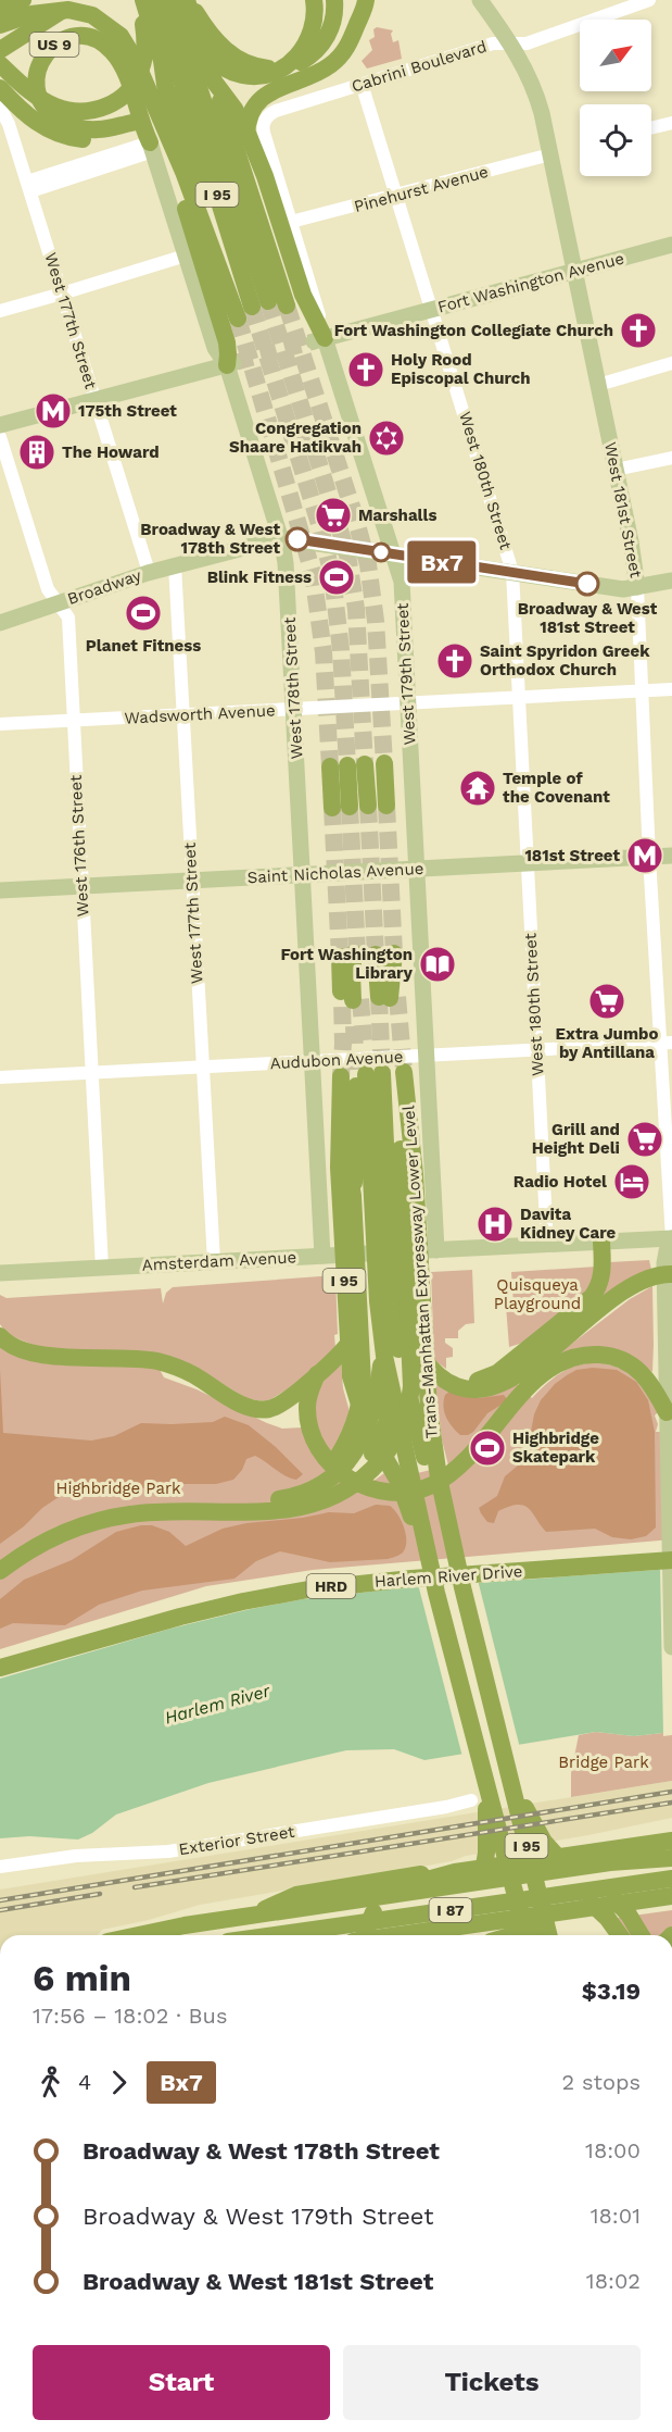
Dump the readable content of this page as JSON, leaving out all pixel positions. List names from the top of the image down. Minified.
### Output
{"streets":{"highway":["US 9","I 95","Trans-Manhattan Expressway Lower Level","Harlem River Drive","HRD","I 87"],"main road":["Fort Washington Avenue","West 181st Street","Broadway","West 179th Street","West 178th Street","Saint Nicholas Avenue","Amsterdam Avenue"],"street":["Cabrini Boulevard","Pinehurst Avenue","West 177th Street","West 180th Street","Wadsworth Avenue","West 176th Street","Audubon Avenue","Exterior Street"]},"crossings":[["US 9","I 95"],["US 9","West 178th Street"],["Cabrini Boulevard","West 180th Street"],["Cabrini Boulevard","West 181st Street"],["Cabrini Boulevard","West 179th Street"],["Pinehurst Avenue","West 180th Street"],["Pinehurst Avenue","West 181st Street"],["Pinehurst Avenue","West 179th Street"],["I 95","Trans-Manhattan Expressway Lower Level"],["Fort Washington Avenue","West 180th Street"],["Fort Washington Avenue","West 181st Street"],["Fort Washington Avenue","West 179th Street"],["West 177th Street","Broadway"],["West 177th Street","Wadsworth Avenue"],["West 177th Street","Saint Nicholas Avenue"],["West 177th Street","Audubon Avenue"],["West 177th Street","Amsterdam Avenue"],["West 180th Street","Broadway"],["West 180th Street","Wadsworth Avenue"],["West 180th Street","Saint Nicholas Avenue"],["West 180th Street","Audubon Avenue"],["West 180th Street","Amsterdam Avenue"],["West 181st Street","Broadway"],["West 181st Street","Wadsworth Avenue"],["West 181st Street","Saint Nicholas Avenue"],["West 181st Street","Audubon Avenue"],["West 181st Street","Amsterdam Avenue"],["Broadway","West 179th Street"],["Broadway","West 178th Street"],["Broadway","West 176th Street"],["West 179th Street","Wadsworth Avenue"],["West 179th Street","Saint Nicholas Avenue"],["West 179th Street","Audubon Avenue"],["West 179th Street","Amsterdam Avenue"],["West 178th Street","Wadsworth Avenue"],["West 178th Street","Saint Nicholas Avenue"],["West 178th Street","Audubon Avenue"],["West 178th Street","Amsterdam Avenue"],["Wadsworth Avenue","West 176th Street"],["West 176th Street","Saint Nicholas Avenue"],["West 176th Street","Audubon Avenue"],["West 176th Street","Amsterdam Avenue"]],"water":["Harlem River"],"parks":["Quisqueya Playground","Highbridge Park","Bridge Park"],"places":{"church":["Fort Washington Collegiate Church","Holy Rood Episcopal Church","Saint Spyridon Greek Orthodox Church"],"metro station":["175th Street","181st Street"],"synagogue":["Congregation Shaare Hatikvah"],"building":["The Howard"],"supermarket":["Marshalls","Extra Jumbo by Antillana","Grill and Height Deli"],"other":["Broadway & West 178th Street","Broadway & West 181st Street"],"sports":["Blink Fitness","Planet Fitness","Highbridge Skatepark"],"temple":["Temple of the Covenant"],"library":["Fort Washington Library"],"hotel":["Radio Hotel"],"hospital":["Davita Kidney Care"]},"lines":["bus line Bx7"],"north":"top right","page":{"on_map":"Bx7","heading":["6 min","17:56 – 18:02 · Bus","$3.19"],"legs":["4","Bx7","2 stops"],"list":[{"name":"Broadway & West 178th Street","value":"18:00"},{"name":"Broadway & West 179th Street","value":"18:01"},{"name":"Broadway & West 181st Street","value":"18:02"}],"buttons":["Start","Tickets"]}}
